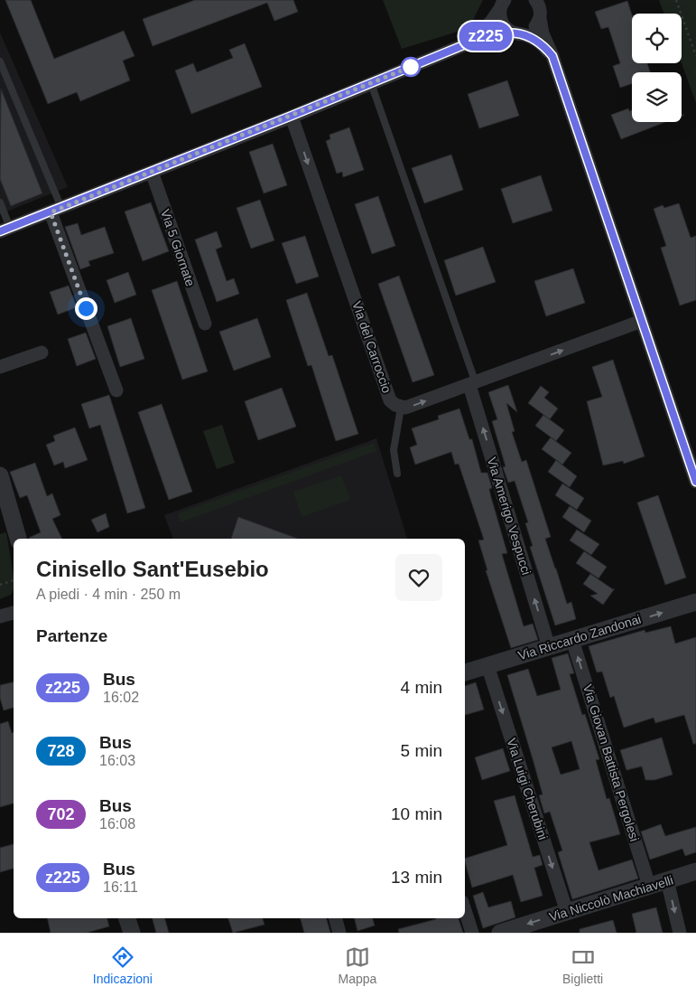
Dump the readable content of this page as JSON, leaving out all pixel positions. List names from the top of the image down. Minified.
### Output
{"streets":{"street":["Via 5 Giornate","Via del Carroccio","Via Amerigo Vespucci","Via Riccardo Zandonai","Via Giovan Battista Pergolesi","Via Luigi Cherubini","Via Niccolò Machiavelli"]},"crossings":[["Via Amerigo Vespucci","Via Riccardo Zandonai"],["Via Riccardo Zandonai","Via Giovan Battista Pergolesi"],["Via Riccardo Zandonai","Via Luigi Cherubini"],["Via Giovan Battista Pergolesi","Via Niccolò Machiavelli"],["Via Luigi Cherubini","Via Niccolò Machiavelli"]],"one_way":["Via del Carroccio","Via Amerigo Vespucci","Via Riccardo Zandonai","Via Giovan Battista Pergolesi","Via Luigi Cherubini"],"lines":["bus line z225"],"page":{"on_map":"z225","heading":[["Cinisello Sant'Eusebio","A piedi · 4 min · 250 m"],"Partenze"],"list":[{"mark":"z225","name":"Bus","note":"16:02","value":"4 min"},{"mark":"728","name":"Bus","note":"16:03","value":"5 min"},{"mark":"702","name":"Bus","note":"16:08","value":"10 min"},{"mark":"z225","name":"Bus","note":"16:11","value":"13 min"}],"tabs":["Indicazioni","Mappa","Biglietti"]}}
